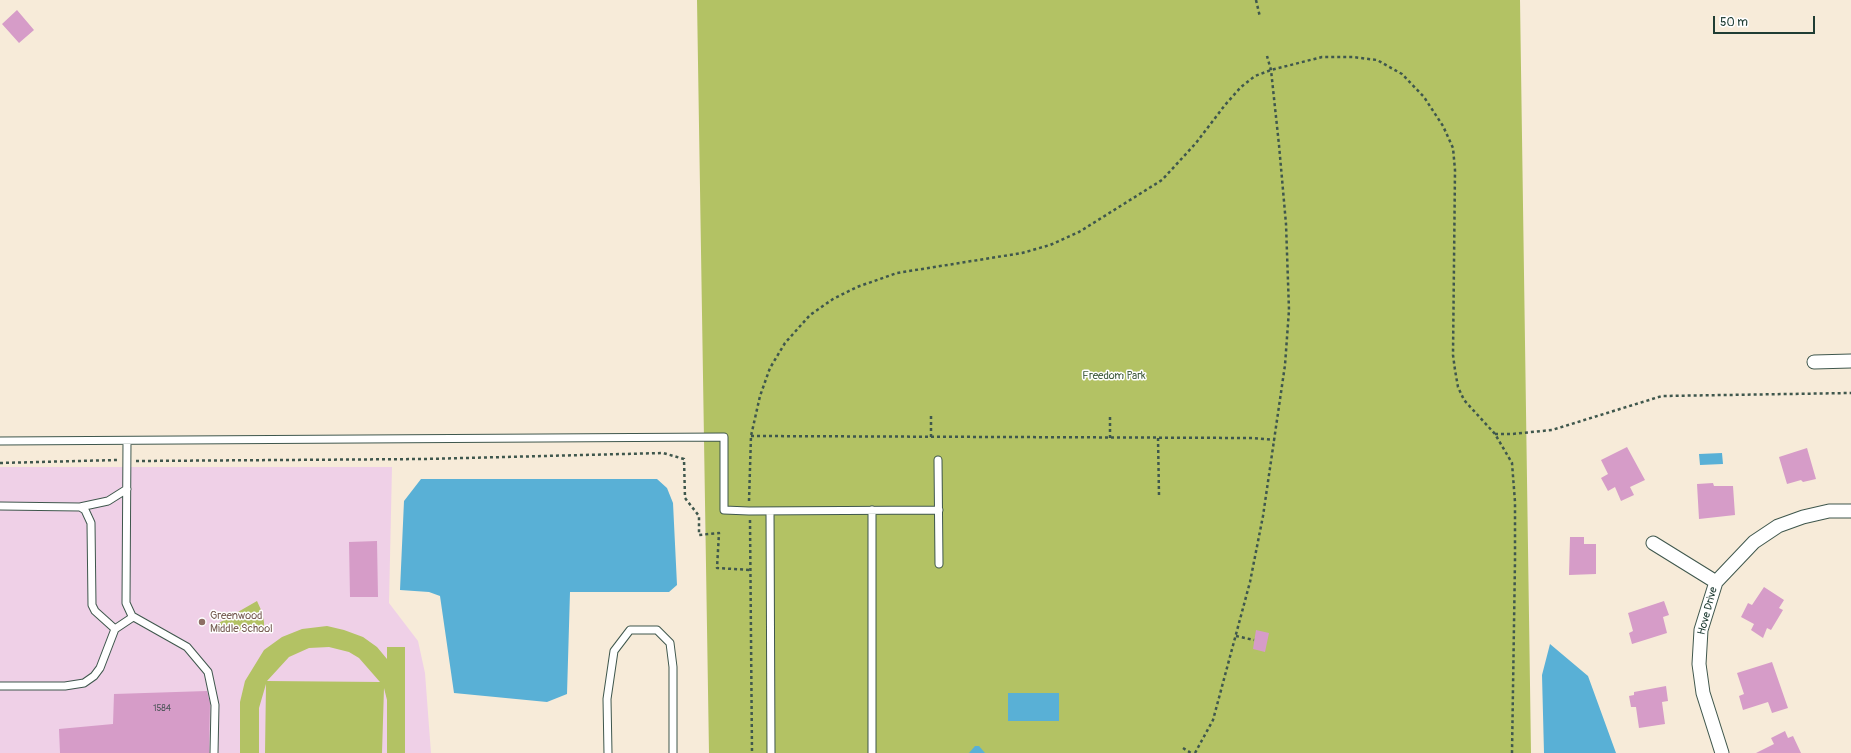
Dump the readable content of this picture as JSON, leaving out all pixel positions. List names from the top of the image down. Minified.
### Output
{"streets":{"street":["Hove Drive"]},"parks":["Freedom Park"],"places":["Greenwood Middle School"],"house_numbers":["1584"],"scale_bar":"50 m"}
